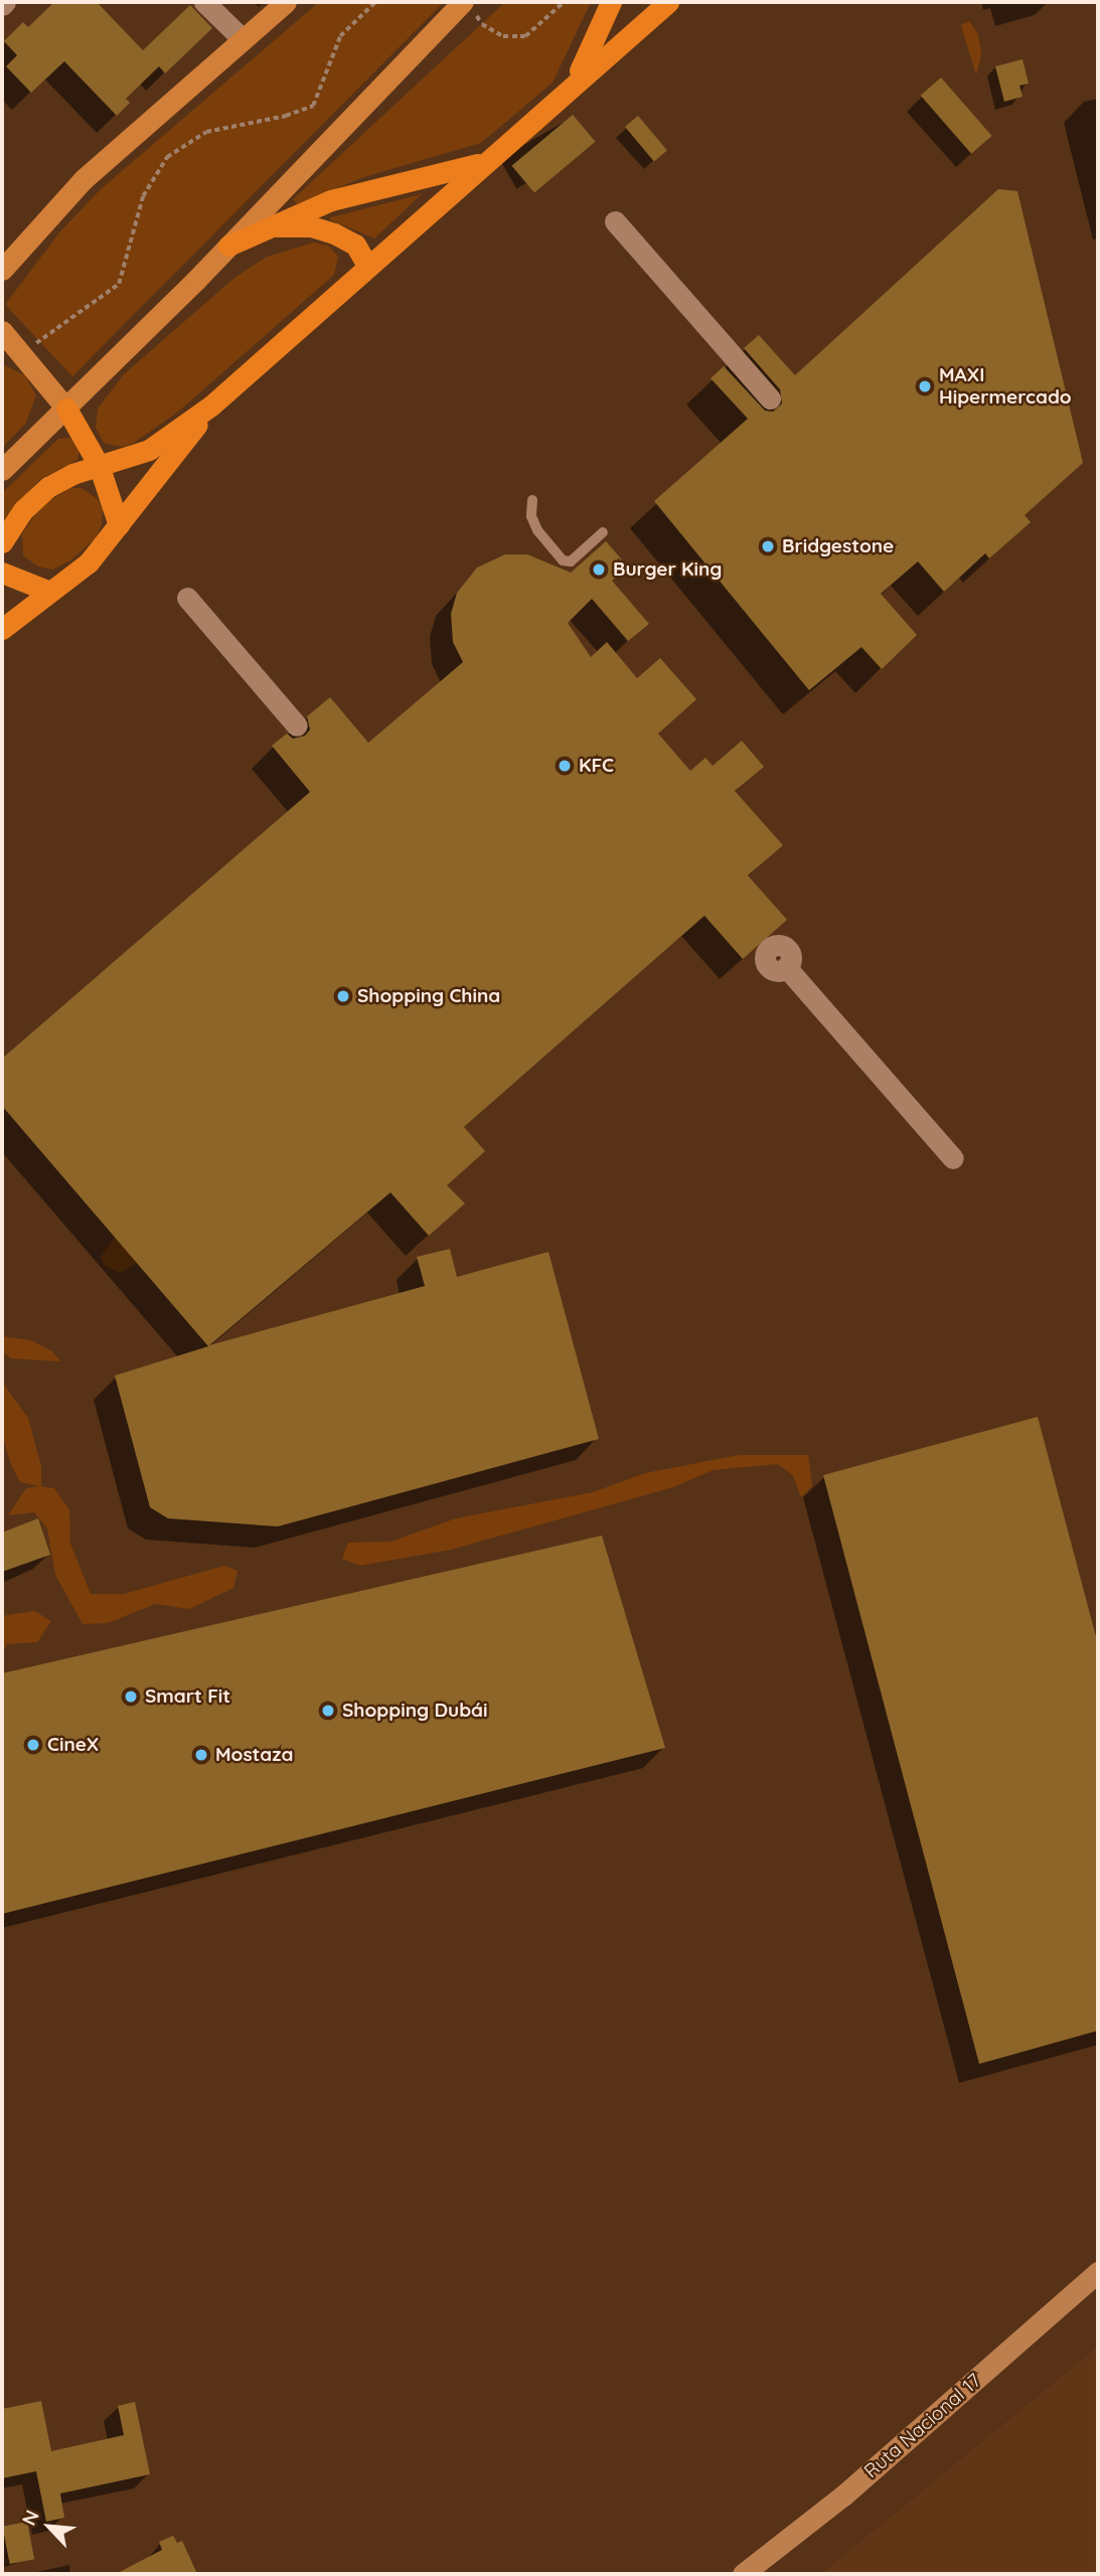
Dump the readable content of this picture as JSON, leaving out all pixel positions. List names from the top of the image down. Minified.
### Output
{"streets":{"street":["Ruta Nacional 17"]},"places":["MAXI Hipermercado","Bridgestone","Burger King","KFC","Shopping China","Smart Fit","Shopping Dubái","CineX","Mostaza"],"north":"top left"}
